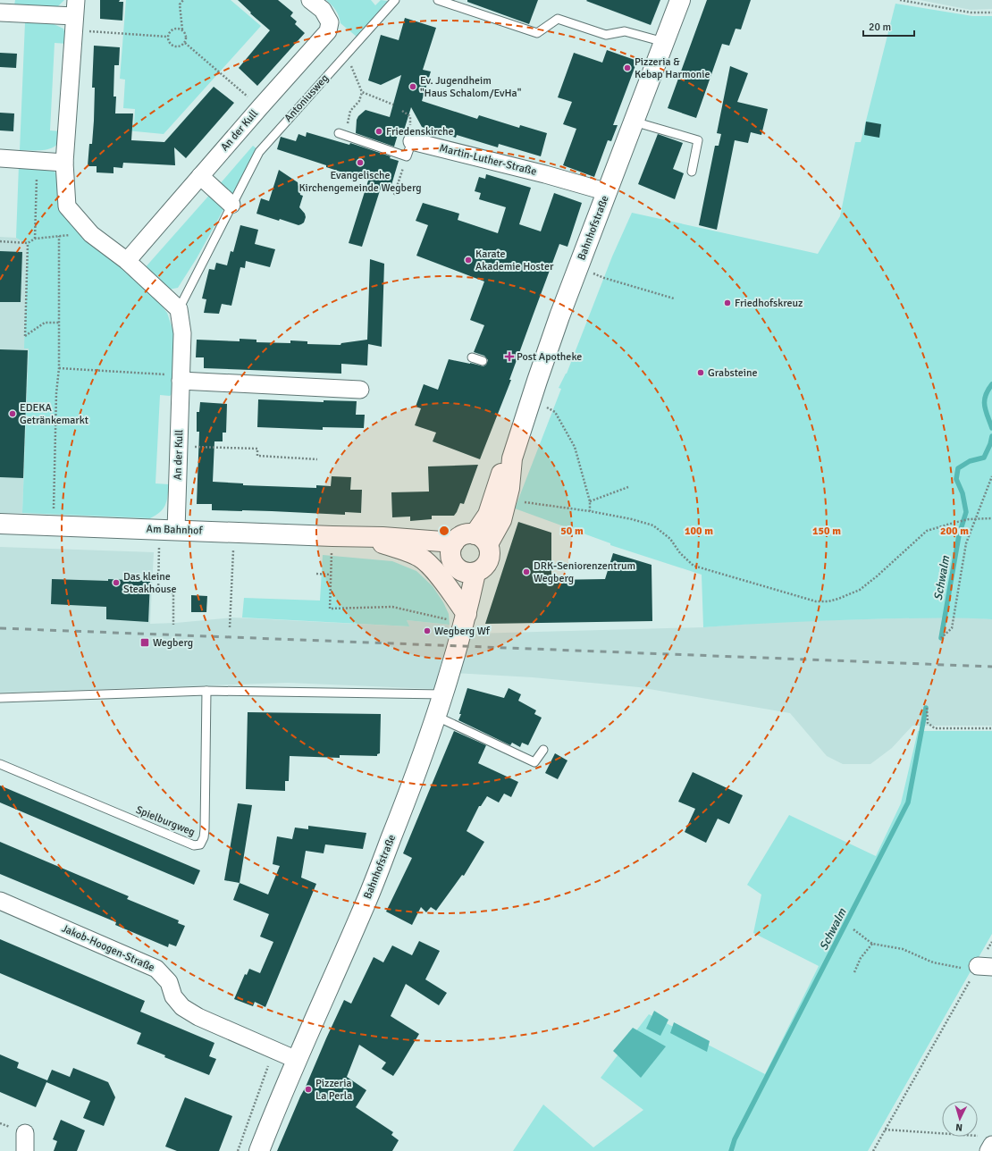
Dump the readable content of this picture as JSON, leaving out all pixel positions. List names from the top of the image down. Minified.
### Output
{"streets":{"street":["An der Kull","Martin-Luther-Straße","Bahnhofstraße","Am Bahnhof","Jakob-Hoogen-Straße"],"lane":["Antoniusweg","Spielburgweg"]},"crossings":[["Antoniusweg","An der Kull"],["An der Kull","Am Bahnhof"],["Martin-Luther-Straße","Bahnhofstraße"],["Bahnhofstraße","Am Bahnhof"],["Bahnhofstraße","Jakob-Hoogen-Straße"]],"water":["Schwalm"],"places":{"other":["Pizzeria & Kebap Harmonie","Ev. Jugendheim \"Haus Schalom/EvHa\"","Friedenskirche","Evangelische Kirchengemeinde Wegberg","Karate Akademie Hoster","Friedhofskreuz","Grabsteine","EDEKA Getränkemarkt","DRK-Seniorenzentrum Wegberg","Das kleine Steakhouse","Wegberg Wf","Pizzeria La Perla"],"health":["Post Apotheke"],"transit":["Wegberg"]},"scale_bar":"20 m","north":"bottom","rings":["50 m","100 m","150 m","200 m"]}
